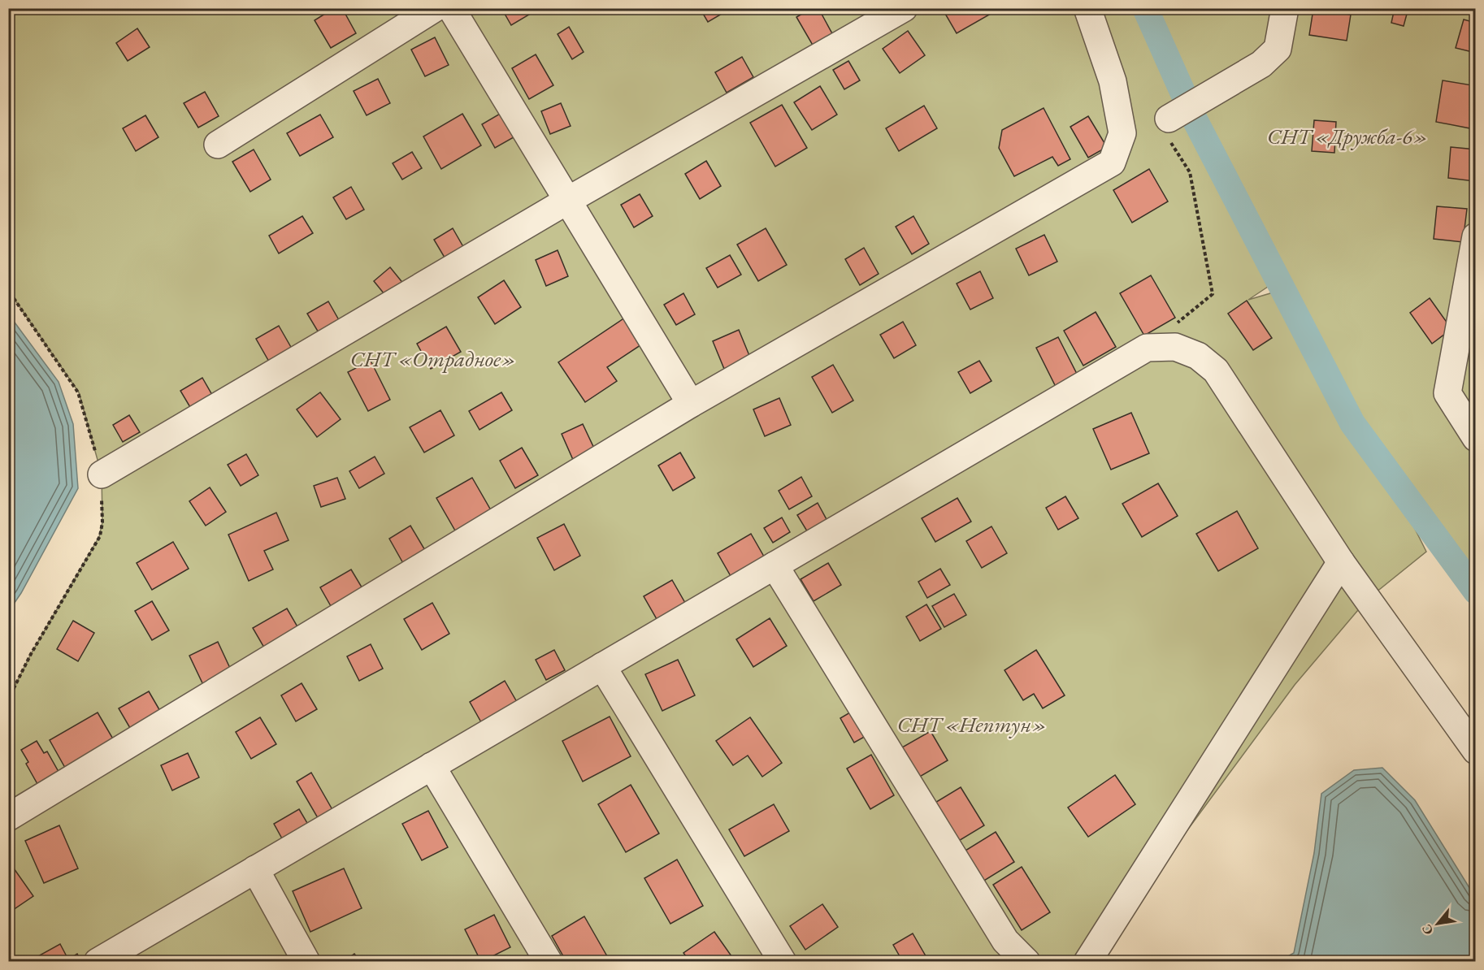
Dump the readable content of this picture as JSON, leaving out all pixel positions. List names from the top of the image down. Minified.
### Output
{"parks":["СНТ «Дружба-6»","СНТ «Отрадное»","СНТ «Нептун»"],"north":"bottom left"}
